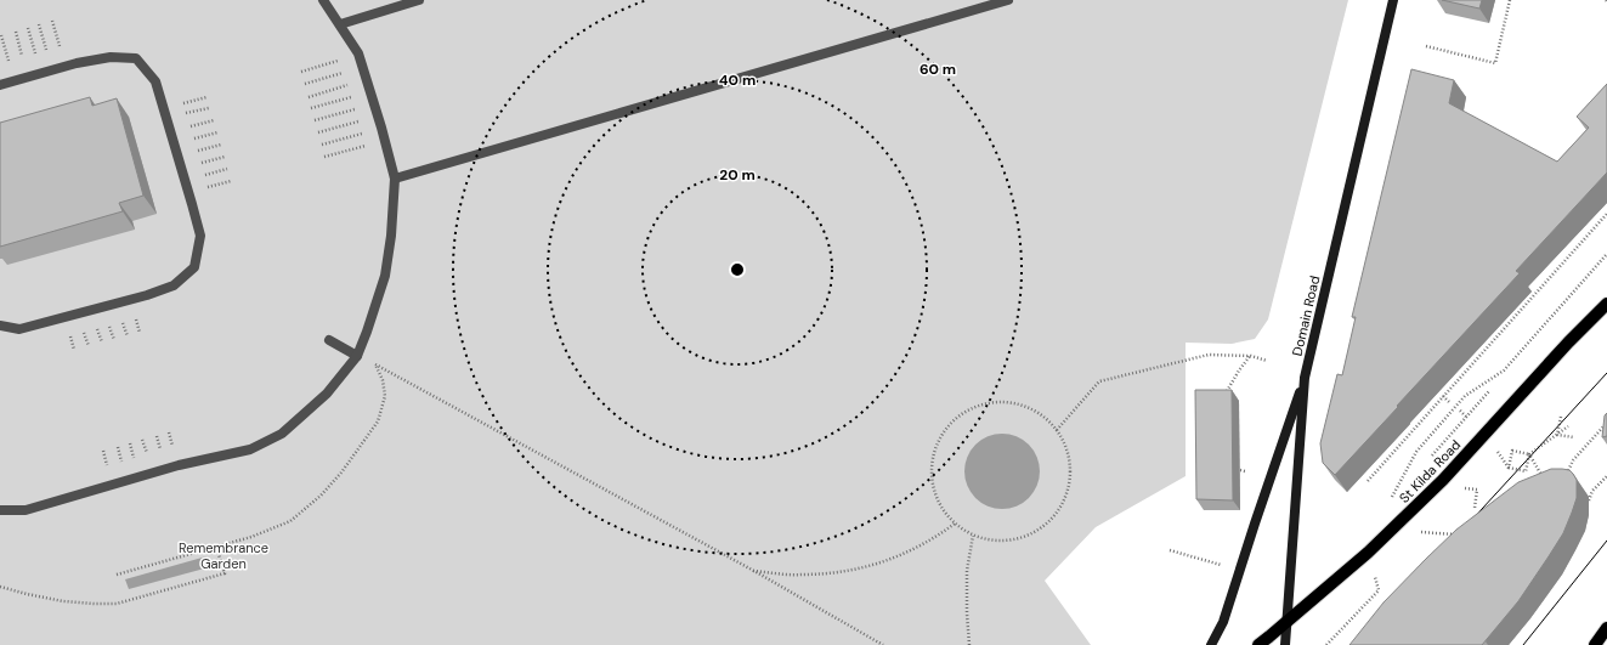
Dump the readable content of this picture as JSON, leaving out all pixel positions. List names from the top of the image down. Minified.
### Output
{"streets":{"main road":["St Kilda Road"],"street":["Domain Road"]},"crossings":[["Domain Road","St Kilda Road"]],"parks":["Remembrance Garden"],"rings":["60 m","40 m","20 m"]}
